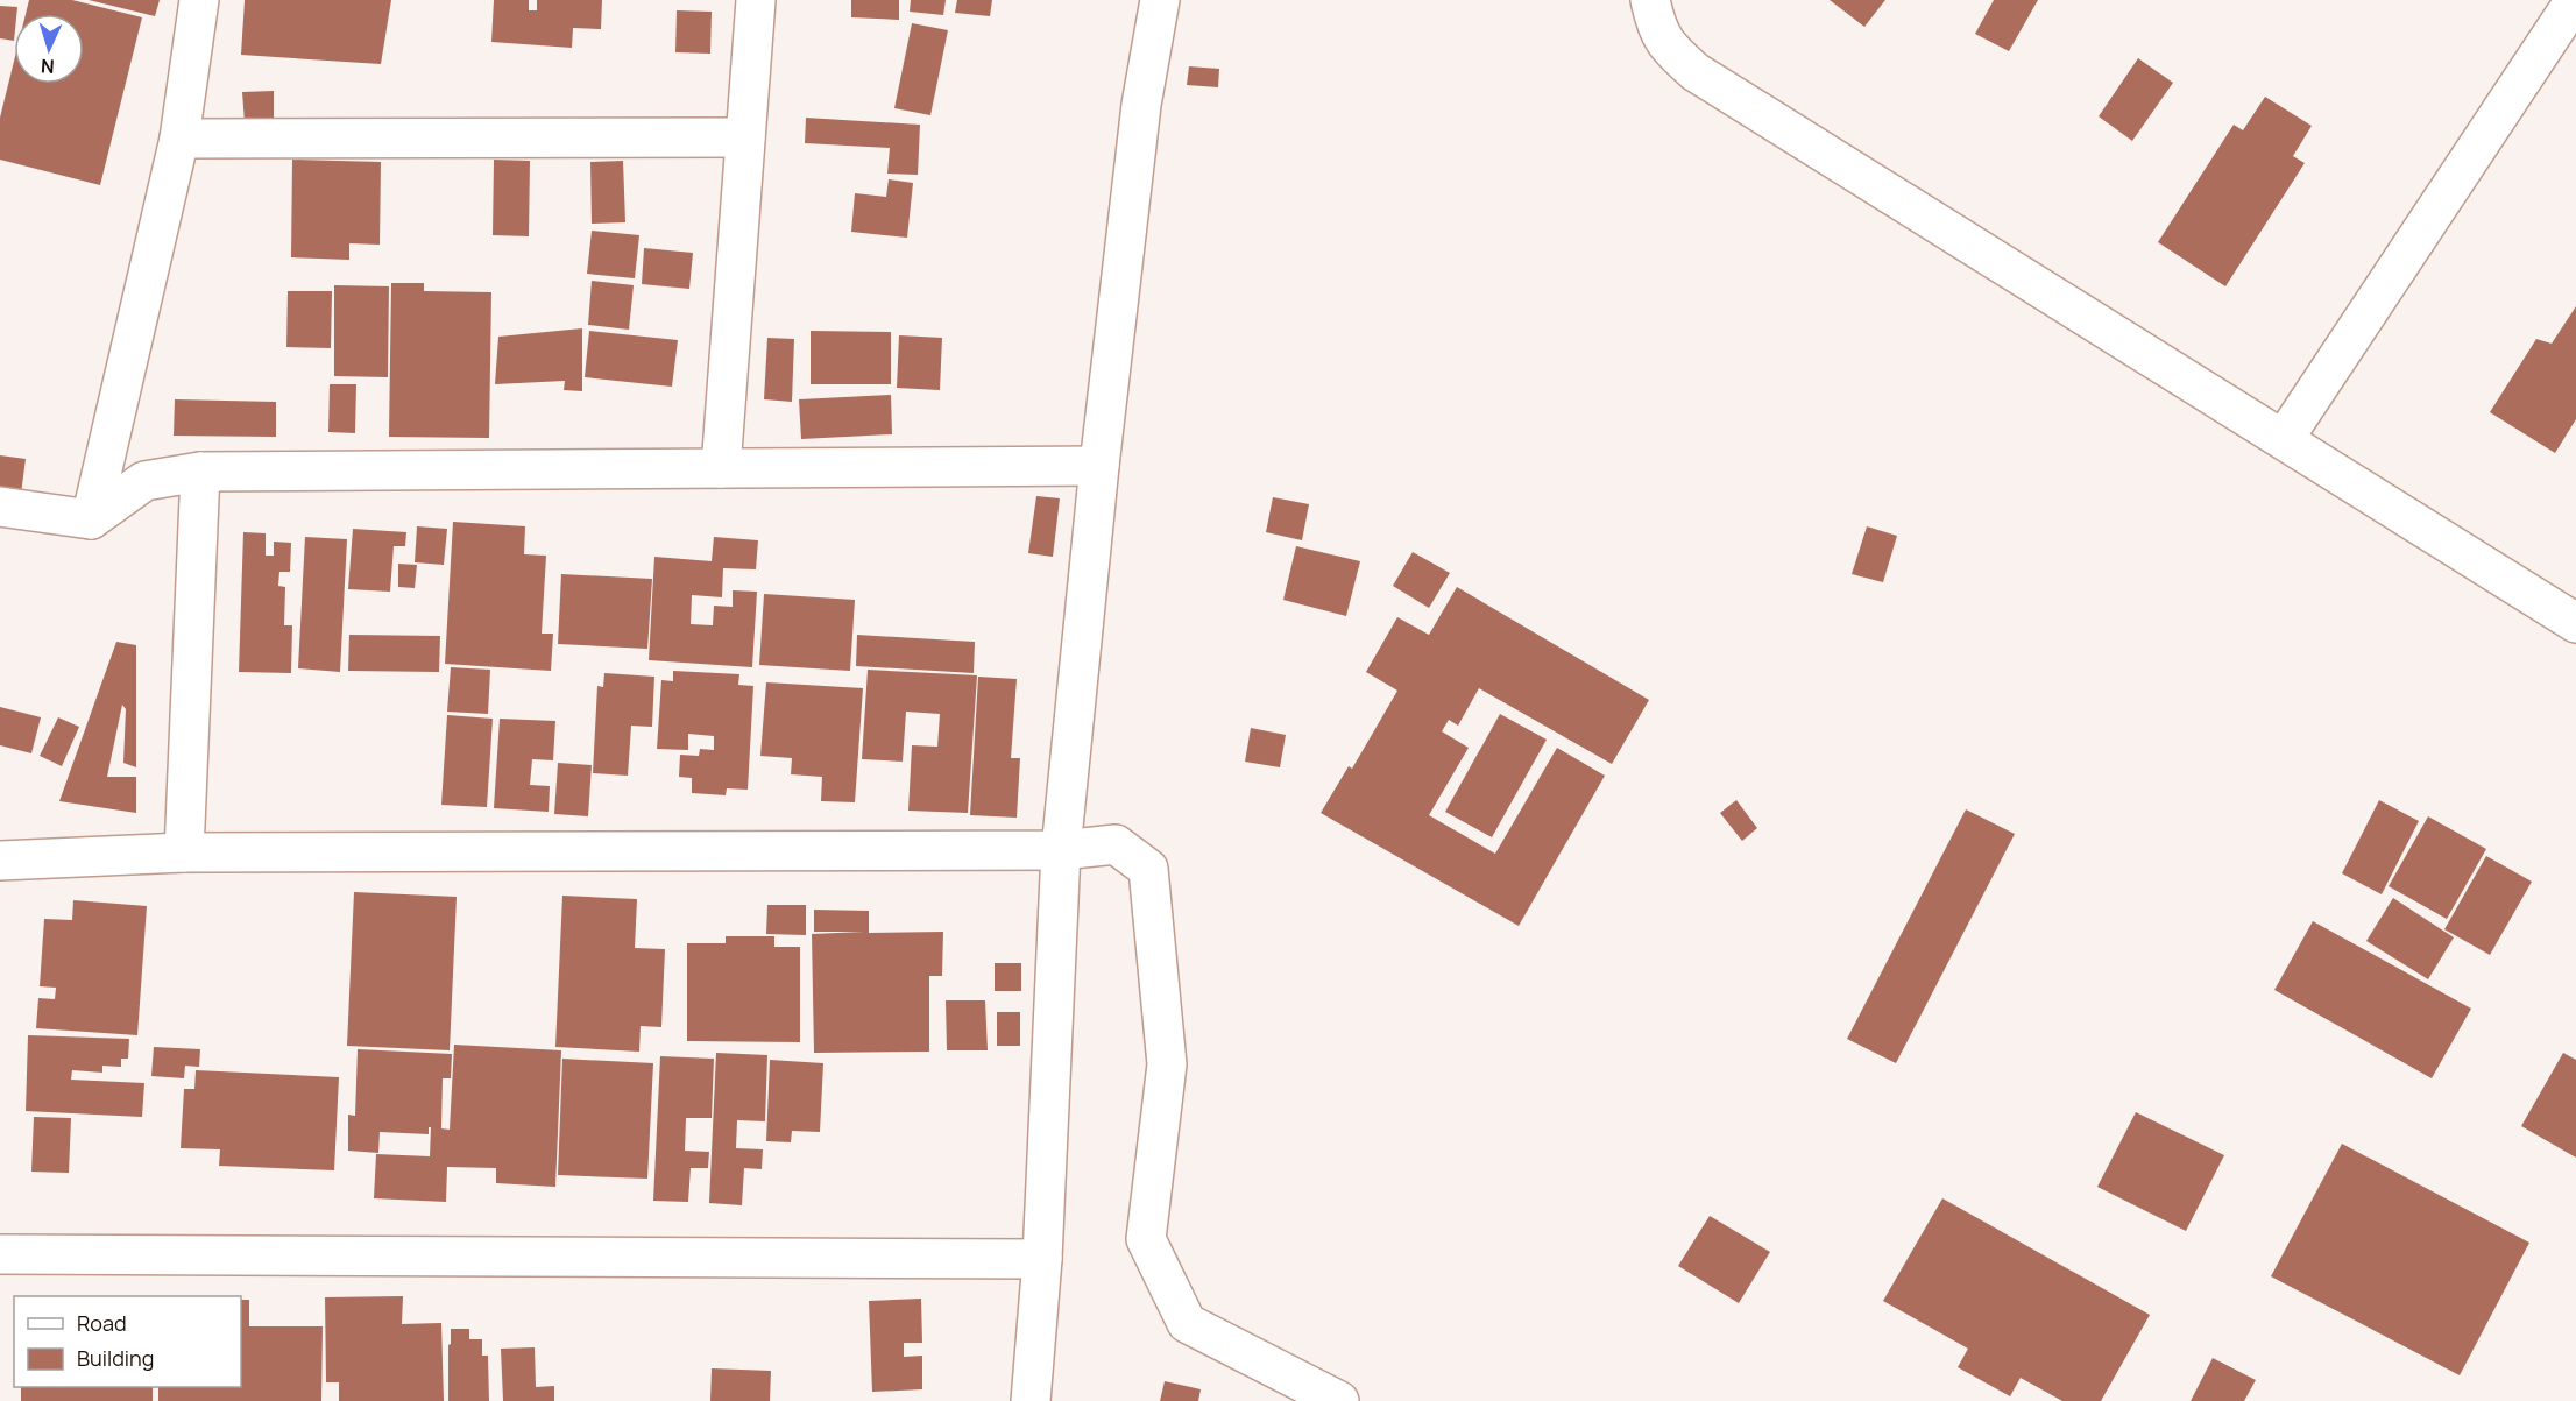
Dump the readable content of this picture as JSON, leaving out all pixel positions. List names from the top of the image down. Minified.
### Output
{"legend":["Road","Building"],"north":"bottom"}
